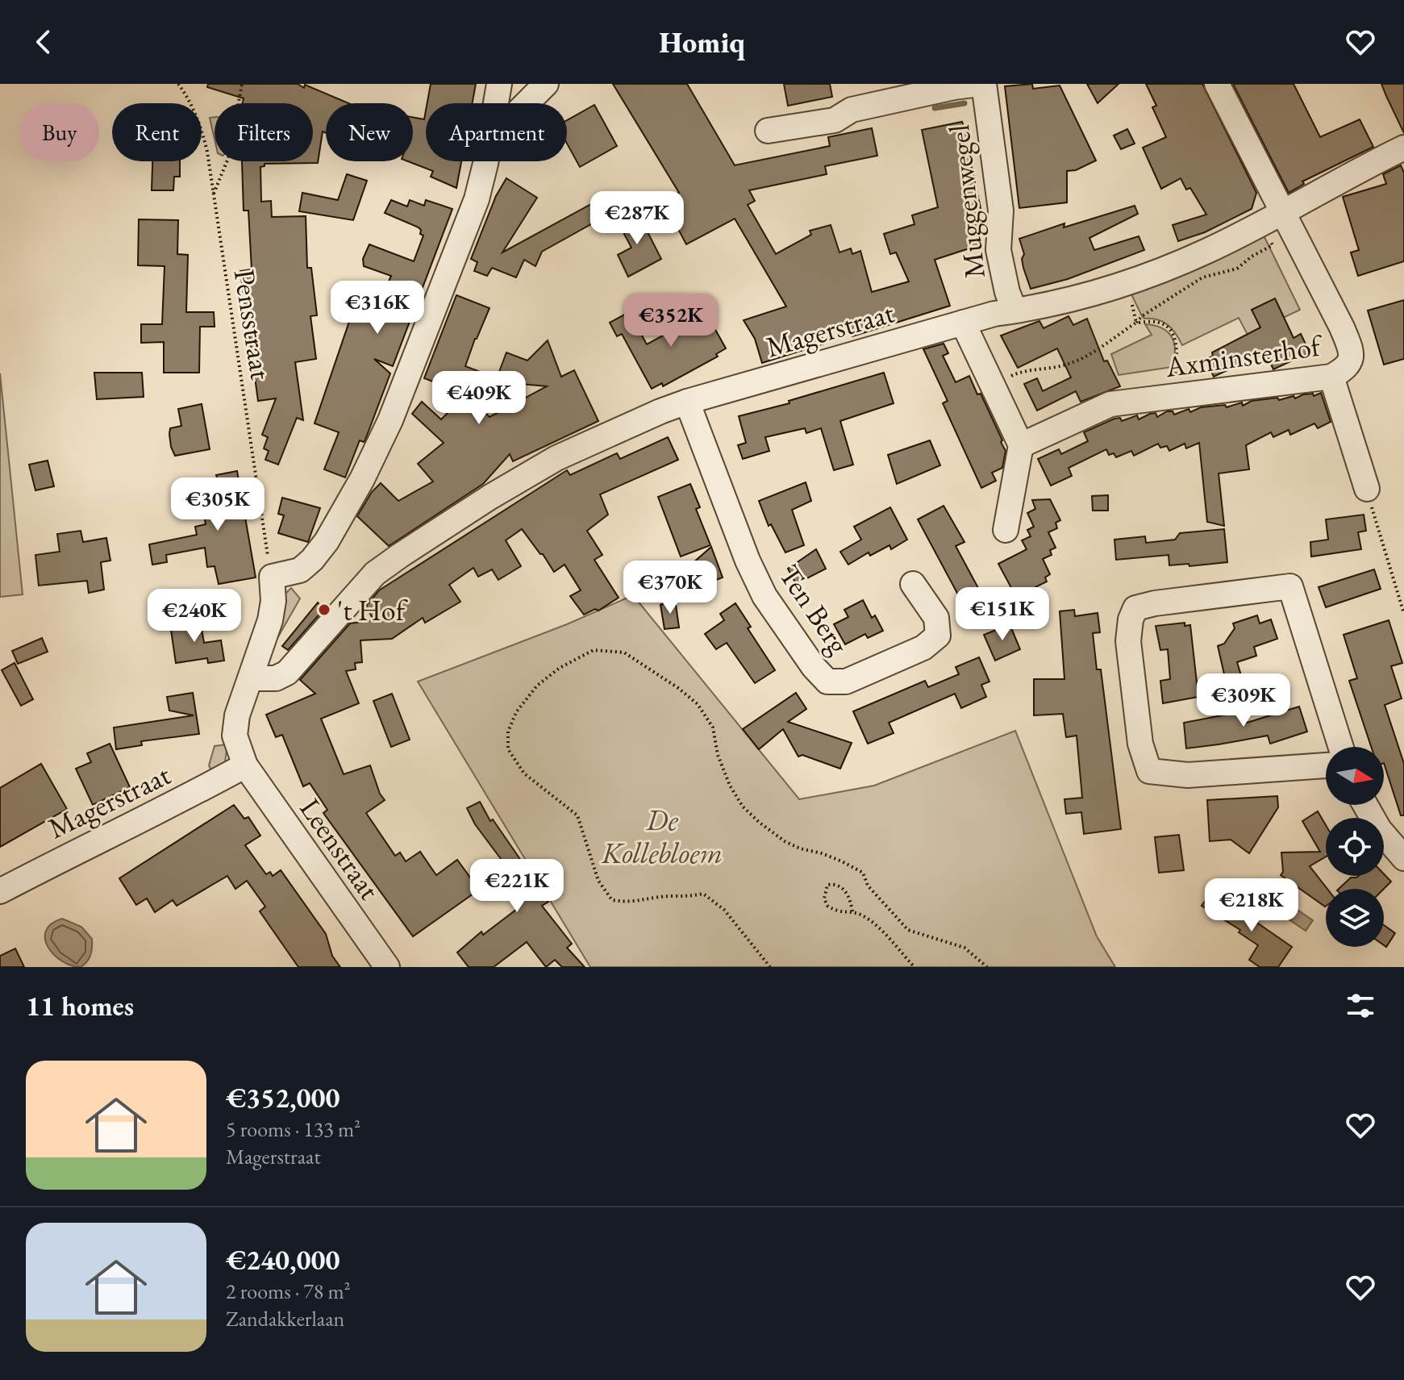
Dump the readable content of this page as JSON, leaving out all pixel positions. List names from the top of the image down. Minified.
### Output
{"streets":{"street":["Muggenwegel","Magerstraat","Axminsterhof","Ten Berg","Leenstraat"],"path":["Pensstraat"]},"crossings":[["Muggenwegel","Magerstraat"],["Pensstraat","Leenstraat"],["Magerstraat","Axminsterhof"],["Magerstraat","Ten Berg"],["Magerstraat","Leenstraat"]],"parks":["De Kollebloem"],"places":["'t Hof"],"north":"right","page":{"header":"Homiq","chip":["Buy","Rent","Filters","New","Apartment"],"price":["€287K","€316K","€352K","€409K","€305K","€370K","€151K","€240K","€309K","€221K","€218K"],"heading":"11 homes","list":[{"name":"€352,000","note":"5 rooms · 133 m² · Magerstraat"},{"name":"€240,000","note":"2 rooms · 78 m² · Zandakkerlaan"}]}}
